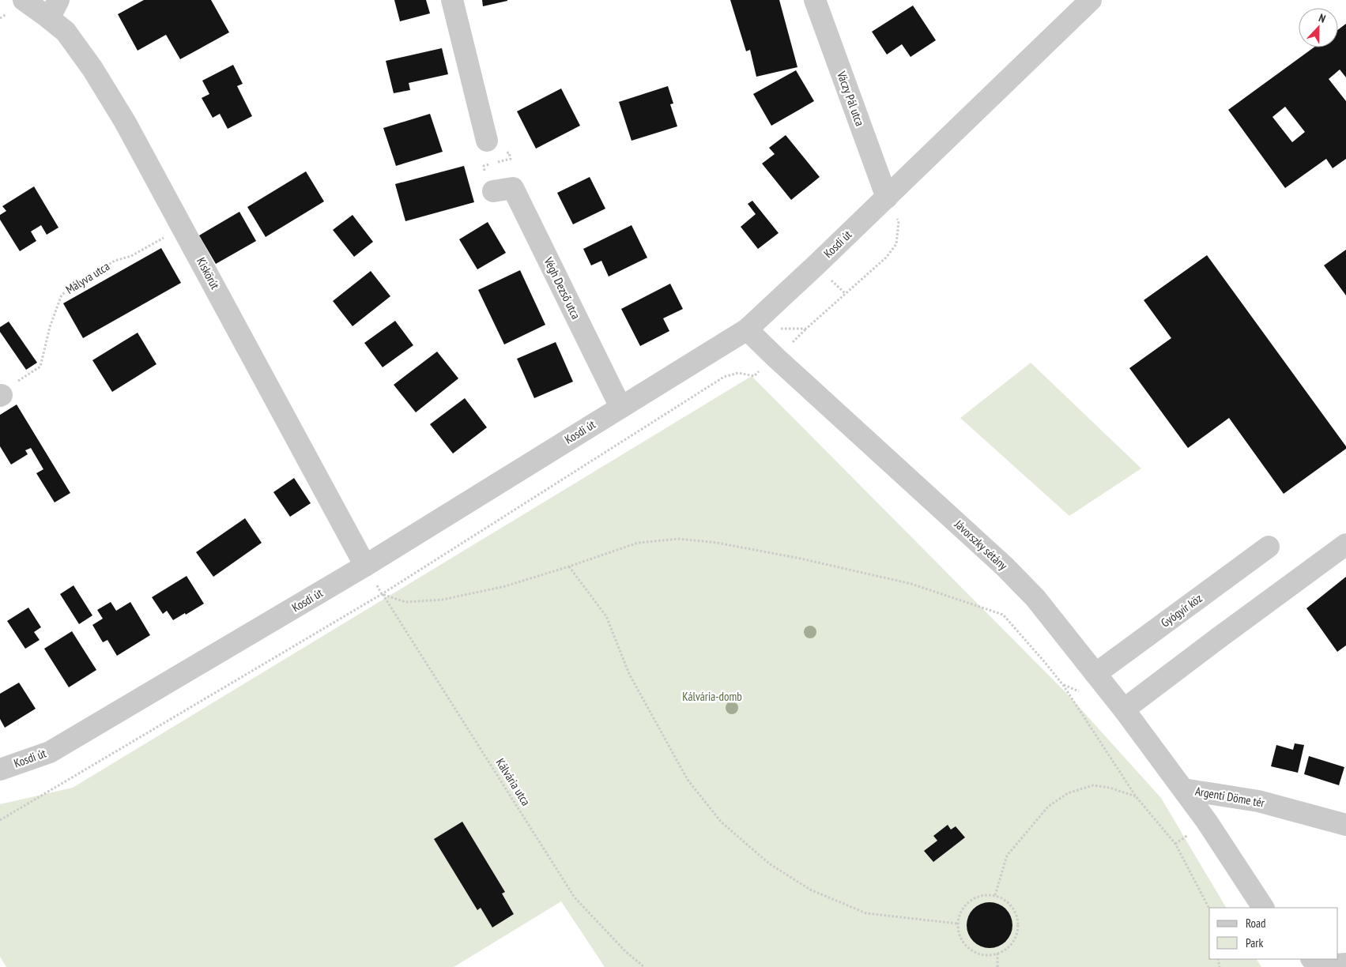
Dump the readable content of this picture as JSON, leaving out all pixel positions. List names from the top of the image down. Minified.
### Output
{"streets":{"street":["Váczy Pál utca","Kosdi út","Kiskörút","Végh Dezső utca","Jávorszky sétány","Gyógyír köz","Argenti Döme tér"],"path":["Mályva utca","Kálvária utca"]},"crossings":[["Váczy Pál utca","Kosdi út"],["Kosdi út","Kiskörút"],["Kosdi út","Végh Dezső utca"],["Kosdi út","Jávorszky sétány"],["Kosdi út","Kálvária utca"],["Kiskörút","Mályva utca"],["Kiskörút","Kálvária utca"],["Jávorszky sétány","Gyógyír köz"],["Jávorszky sétány","Argenti Döme tér"]],"parks":["Kálvária-domb"],"legend":["Road","Park"],"north":"top"}
